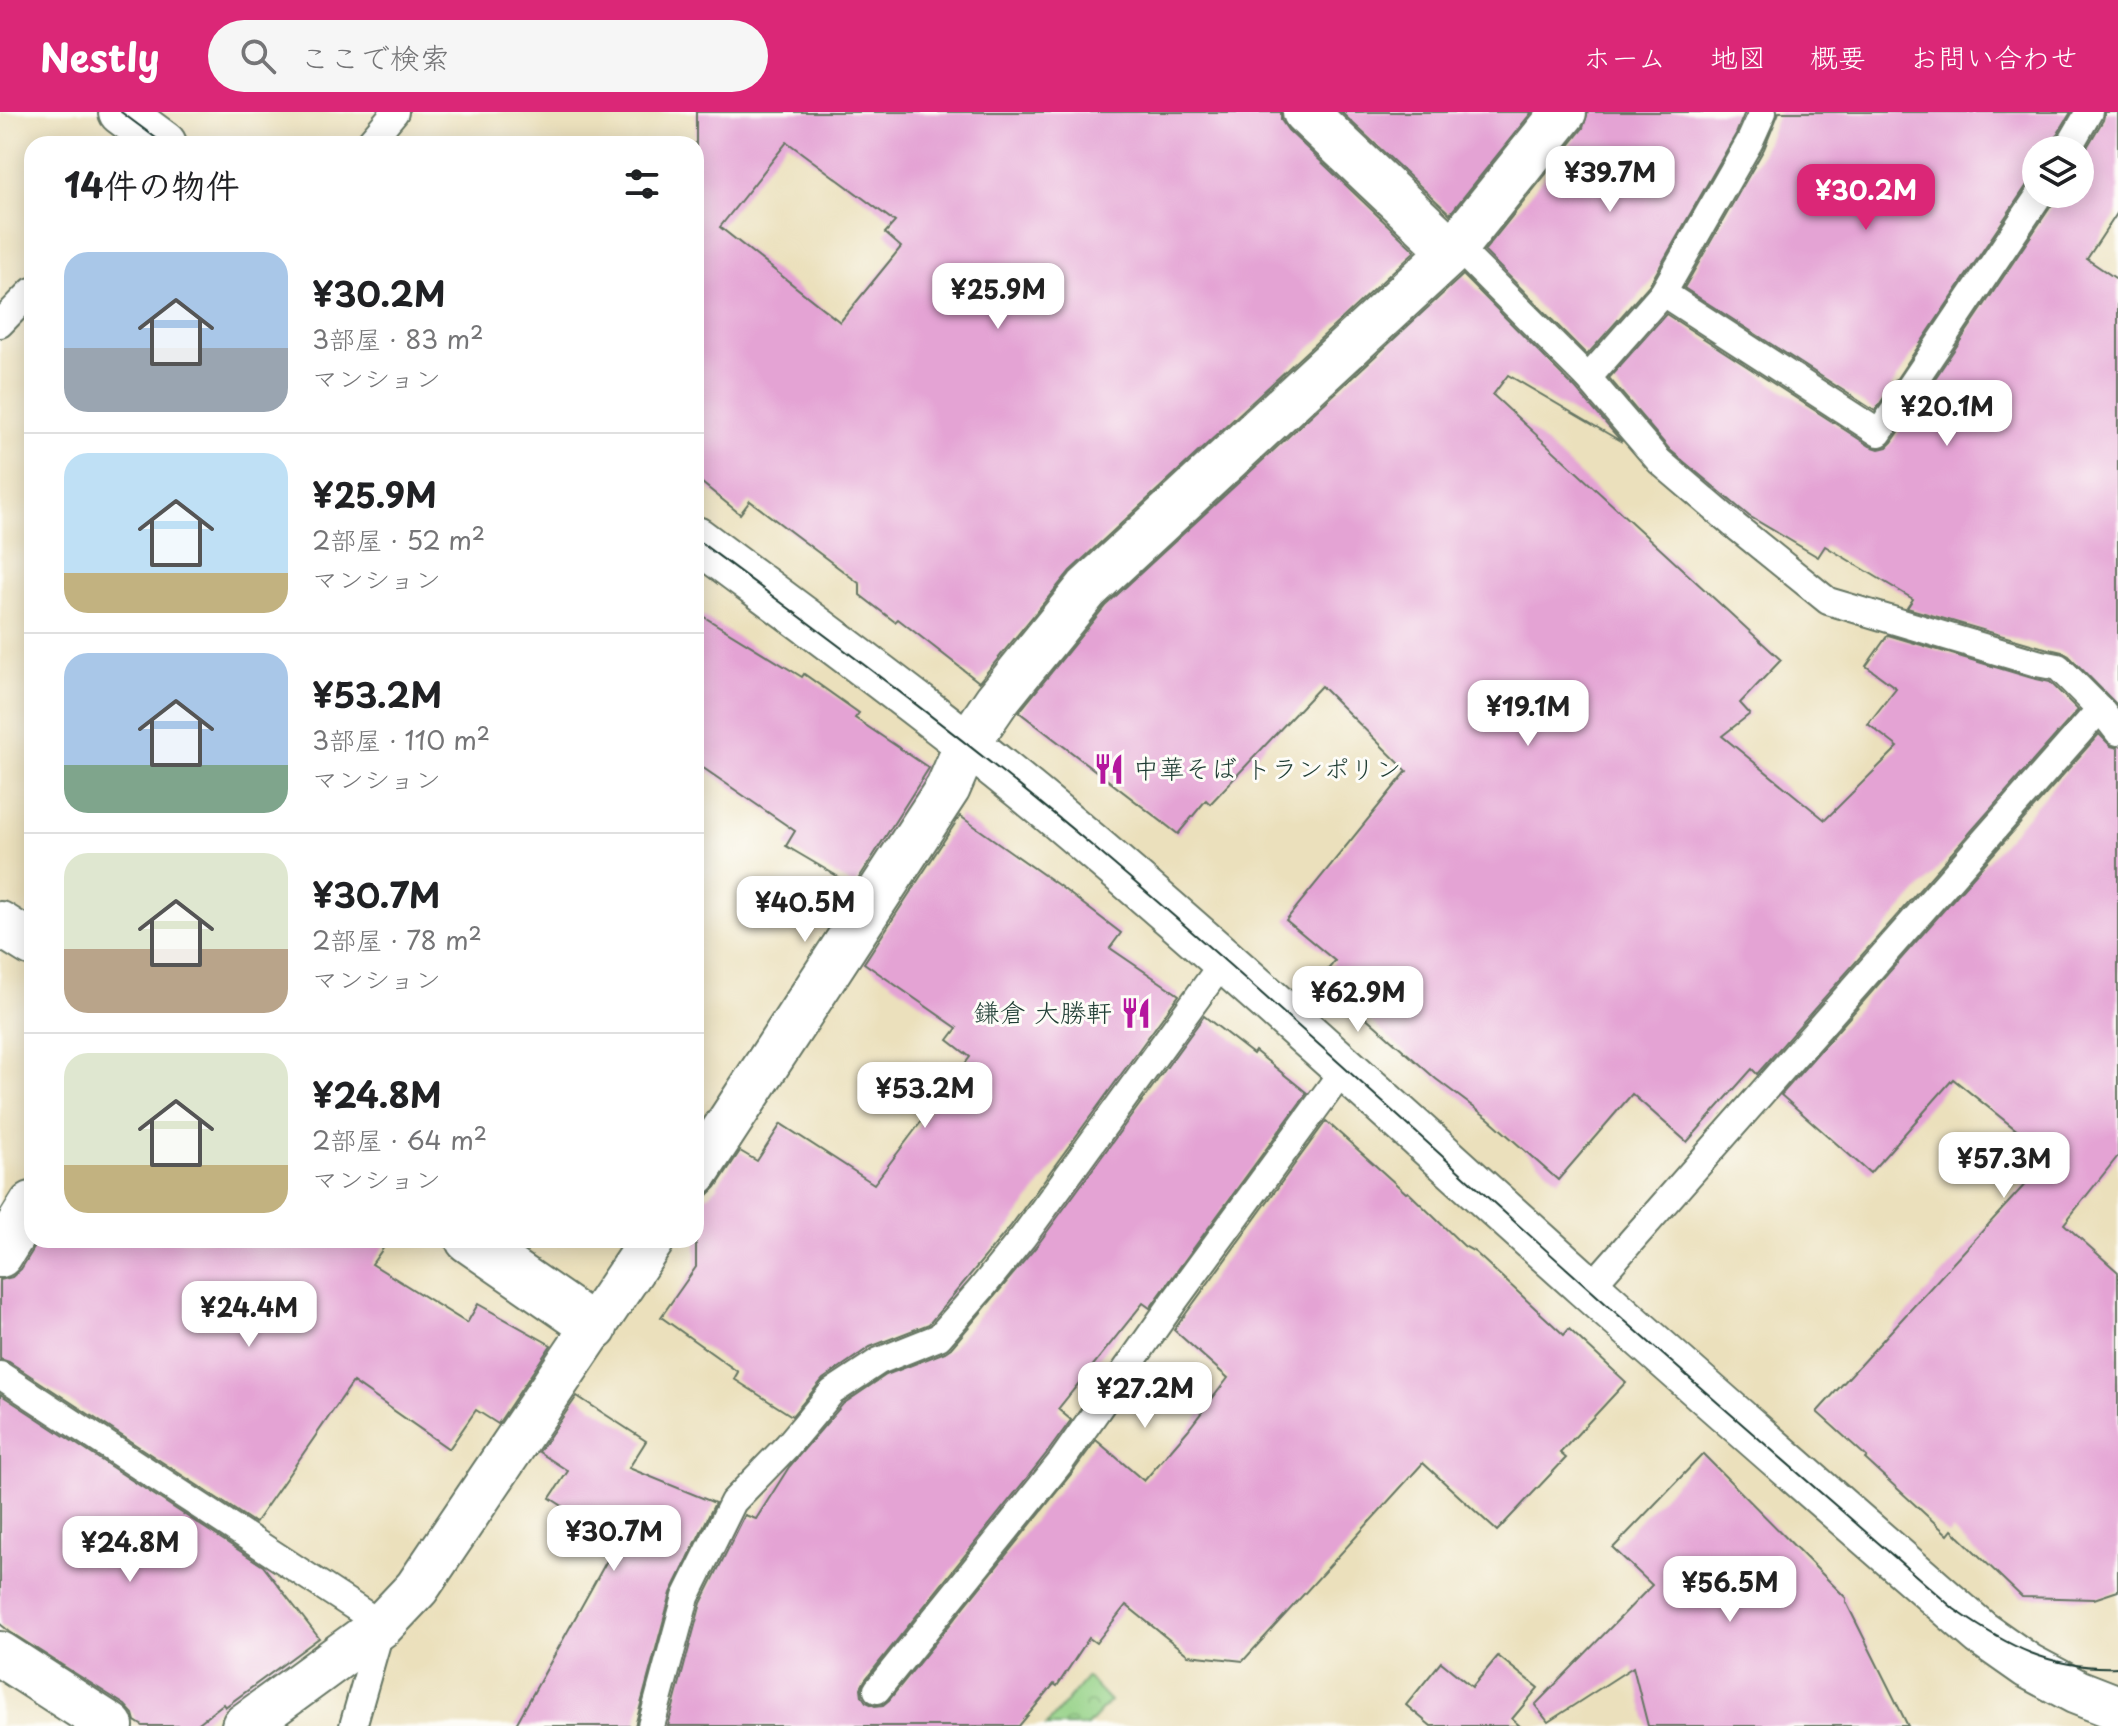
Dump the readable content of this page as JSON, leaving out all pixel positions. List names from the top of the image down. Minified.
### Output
{"places":{"restaurant":["中華そば トランポリン","鎌倉 大勝軒"]},"page":{"header":"Nestly","search":"ここで検索","nav":["ホーム","地図","概要","お問い合わせ"],"heading":"14件の物件","price":["¥39.7M","¥30.2M","¥25.9M","¥20.1M","¥19.1M","¥40.5M","¥62.9M","¥53.2M","¥57.3M","¥24.4M","¥27.2M","¥30.7M","¥24.8M","¥56.5M"],"list":[{"name":"¥30.2M","note":"3部屋 · 83 m² · マンション"},{"name":"¥25.9M","note":"2部屋 · 52 m² · マンション"},{"name":"¥53.2M","note":"3部屋 · 110 m² · マンション"},{"name":"¥30.7M","note":"2部屋 · 78 m² · マンション"},{"name":"¥24.8M","note":"2部屋 · 64 m² · マンション"}]}}
